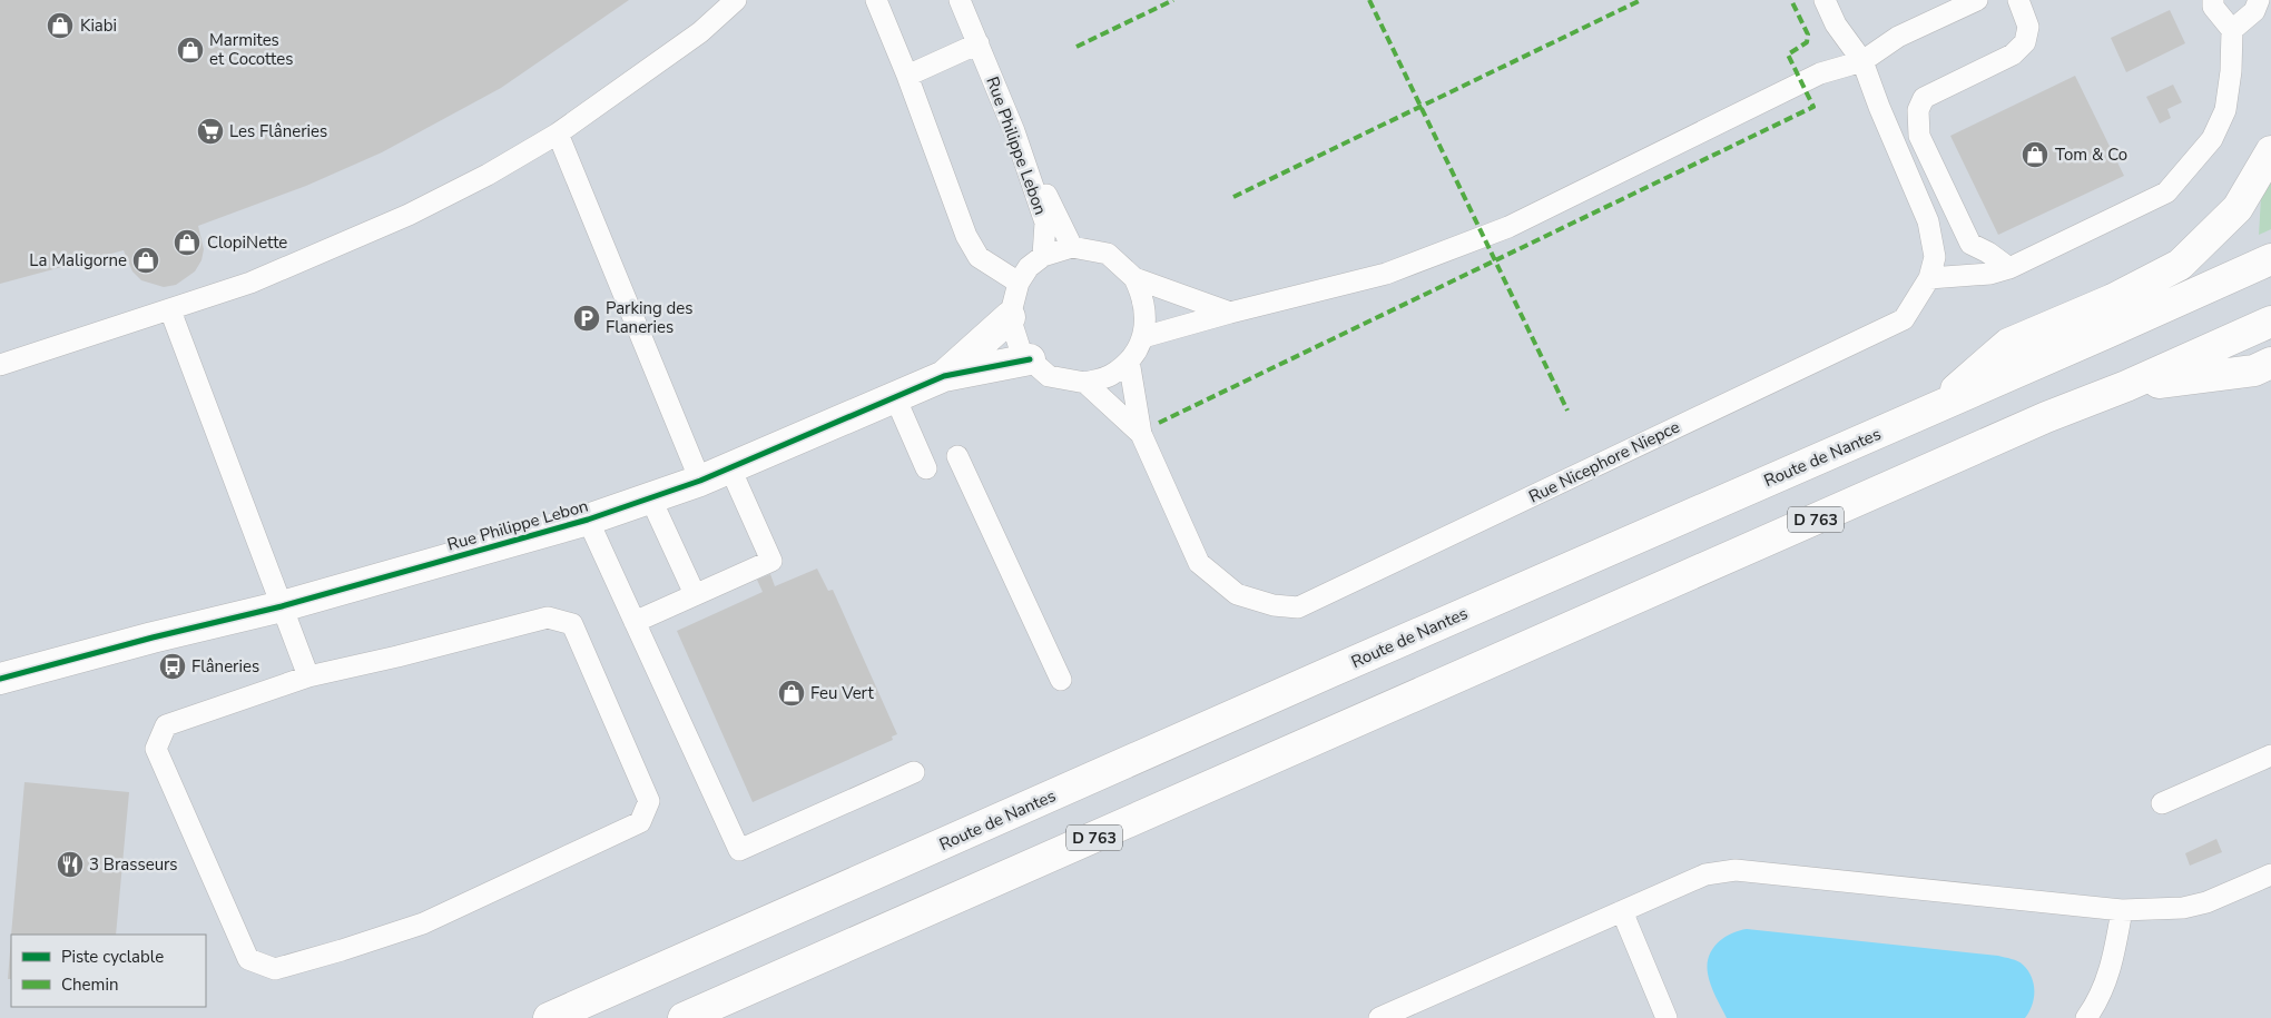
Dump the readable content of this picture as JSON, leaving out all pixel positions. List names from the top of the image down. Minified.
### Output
{"streets":{"main road":["Rue Philippe Lebon","Route de Nantes","D 763"],"lane":["Rue Nicephore Niepce"]},"crossings":[["Rue Philippe Lebon","Rue Nicephore Niepce"]],"places":{"shop":["Kiabi","Marmites et Cocottes","Tom & Co","ClopiNette","La Maligorne","Feu Vert"],"supermarket":["Les Flâneries"],"parking":["Parking des Flaneries"],"bus stop":["Flâneries"],"restaurant":["3 Brasseurs"]},"legend":["Piste cyclable","Chemin"]}
